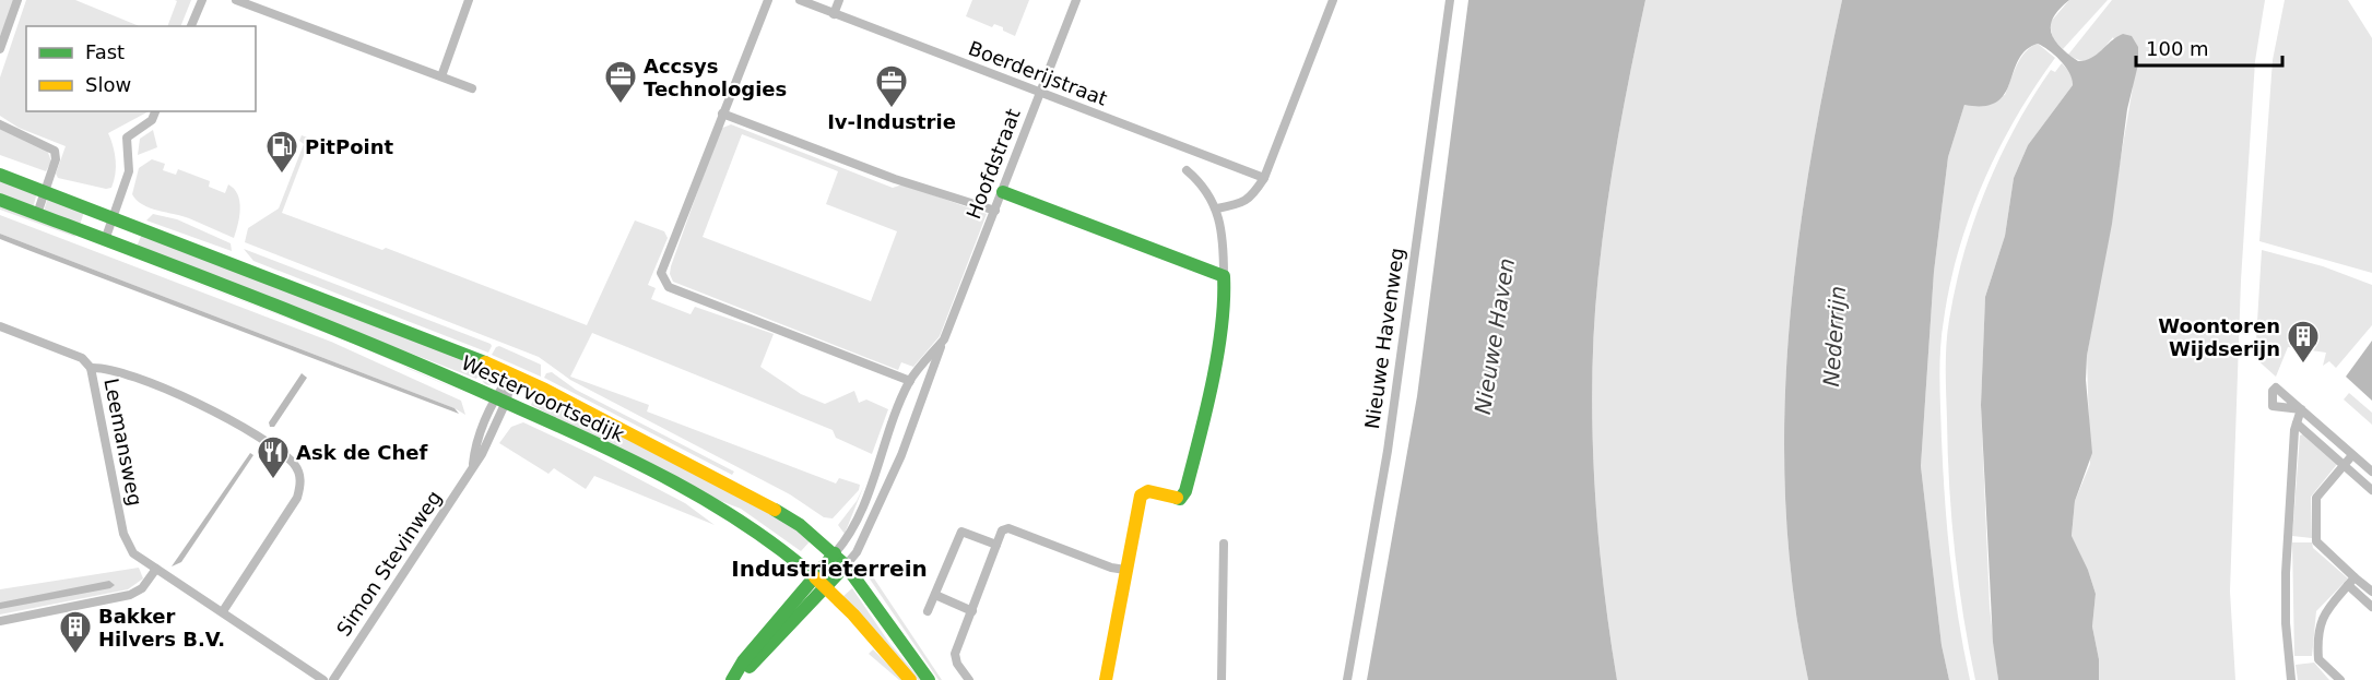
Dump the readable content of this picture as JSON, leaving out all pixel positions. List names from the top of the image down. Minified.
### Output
{"streets":{"main road":["Westervoortsedijk"],"street":["Boerderijstraat","Hoofdstraat","Nieuwe Havenweg","Leemansweg","Simon Stevinweg"]},"crossings":[["Boerderijstraat","Hoofdstraat"],["Westervoortsedijk","Simon Stevinweg"]],"districts":["Industrieterrein"],"water":["Nieuwe Haven","Nederrijn"],"places":{"office":["Accsys Technologies","Iv-Industrie"],"fuel station":["PitPoint"],"building":["Woontoren Wijdserijn","Bakker Hilvers B.V."],"restaurant":["Ask de Chef"]},"legend":["Fast","Slow"],"scale_bar":"100 m"}
